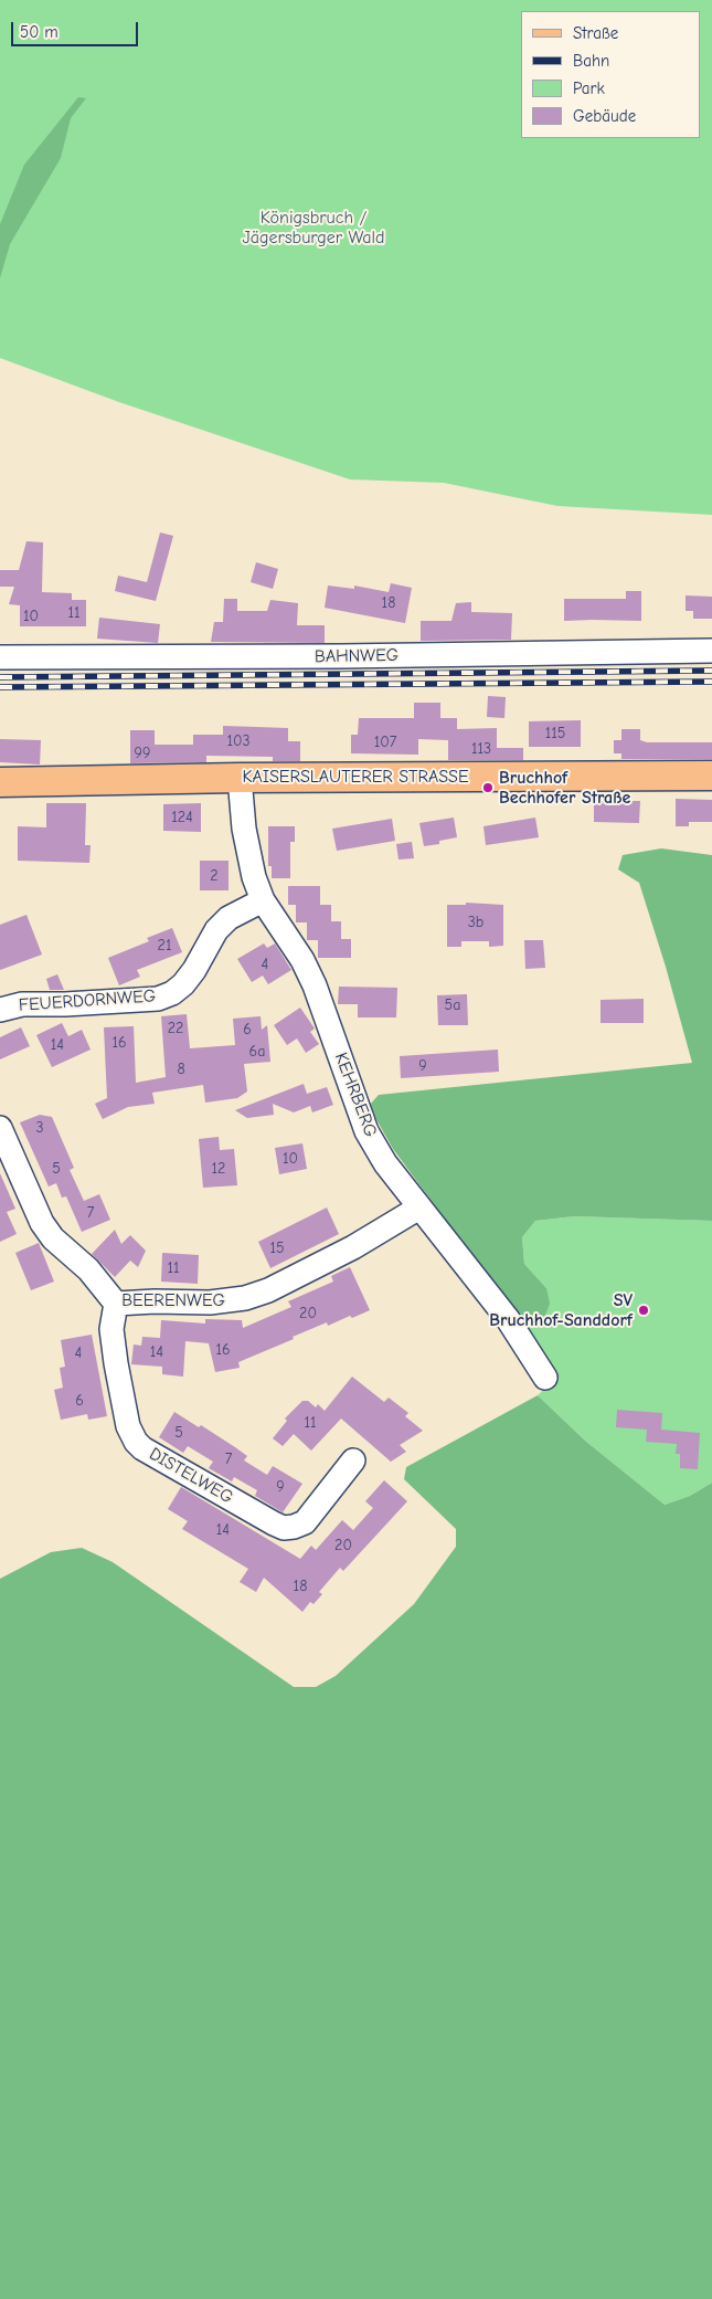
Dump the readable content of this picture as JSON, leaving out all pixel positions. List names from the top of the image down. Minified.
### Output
{"streets":{"main road":["KAISERSLAUTERER STRASSE"],"street":["BAHNWEG","FEUERDORNWEG","KEHRBERG","BEERENWEG","DISTELWEG"]},"crossings":[["KAISERSLAUTERER STRASSE","KEHRBERG"],["FEUERDORNWEG","KEHRBERG"],["KEHRBERG","BEERENWEG"],["BEERENWEG","DISTELWEG"]],"parks":["Königsbruch / Jägersburger Wald"],"places":["Bruchhof Bechhofer Straße","SV Bruchhof-Sanddorf"],"house_numbers":["18","11","10","115","103","107","113","99","124","2","3b","21","4","5a","22","6","16","14","6a","9","8","3","10","5","12","7","15","11","20","16","14","4","6","11","5","7","9","14","20","18"],"legend":["Straße","Bahn","Park","Gebäude"],"scale_bar":"50 m"}
